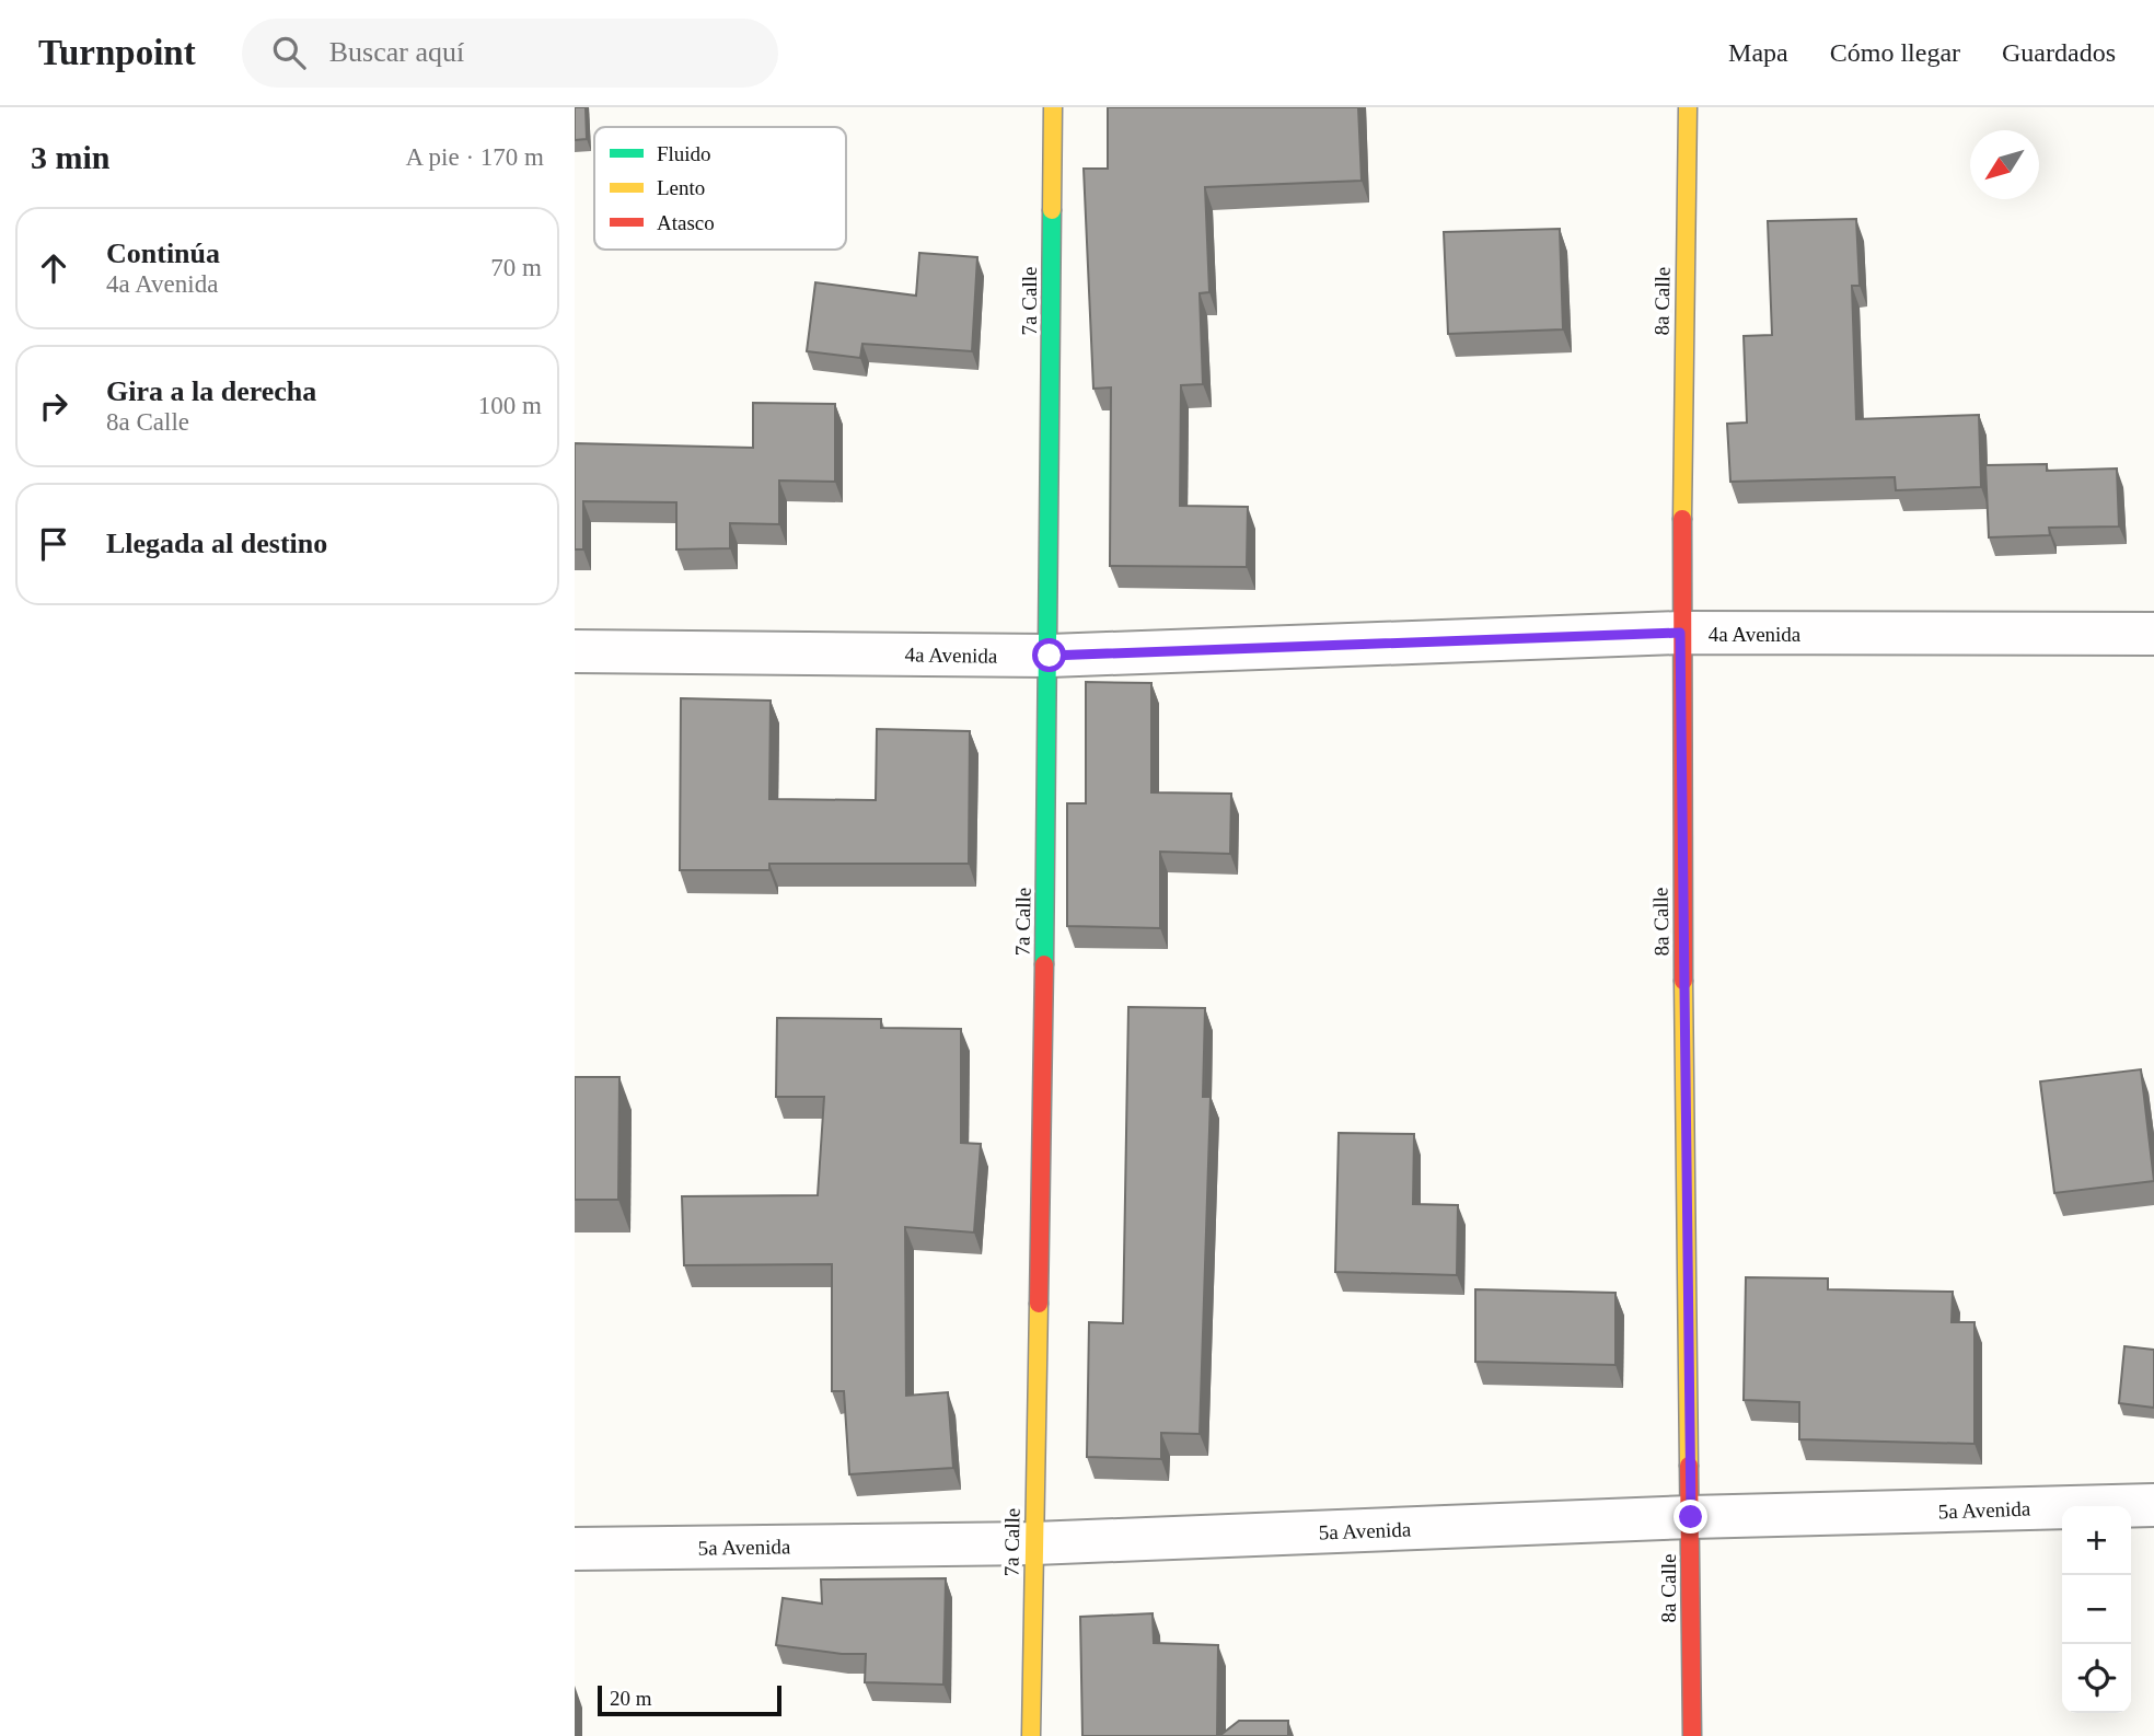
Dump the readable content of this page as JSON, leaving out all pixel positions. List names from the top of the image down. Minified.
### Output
{"streets":{"street":["7a Calle","8a Calle","4a Avenida","5a Avenida"]},"crossings":[["7a Calle","4a Avenida"],["7a Calle","5a Avenida"],["8a Calle","4a Avenida"],["8a Calle","5a Avenida"]],"legend":["Fluido","Lento","Atasco"],"scale_bar":"20 m","north":"bottom left","page":{"header":"Turnpoint","search":"Buscar aquí","nav":["Mapa","Cómo llegar","Guardados"],"heading":["3 min","A pie · 170 m"],"list":[["Continúa","4a Avenida","70 m"],["Gira a la derecha","8a Calle","100 m"],"Llegada al destino"],"map_buttons":["+","−"],"scale":"20 m"}}
